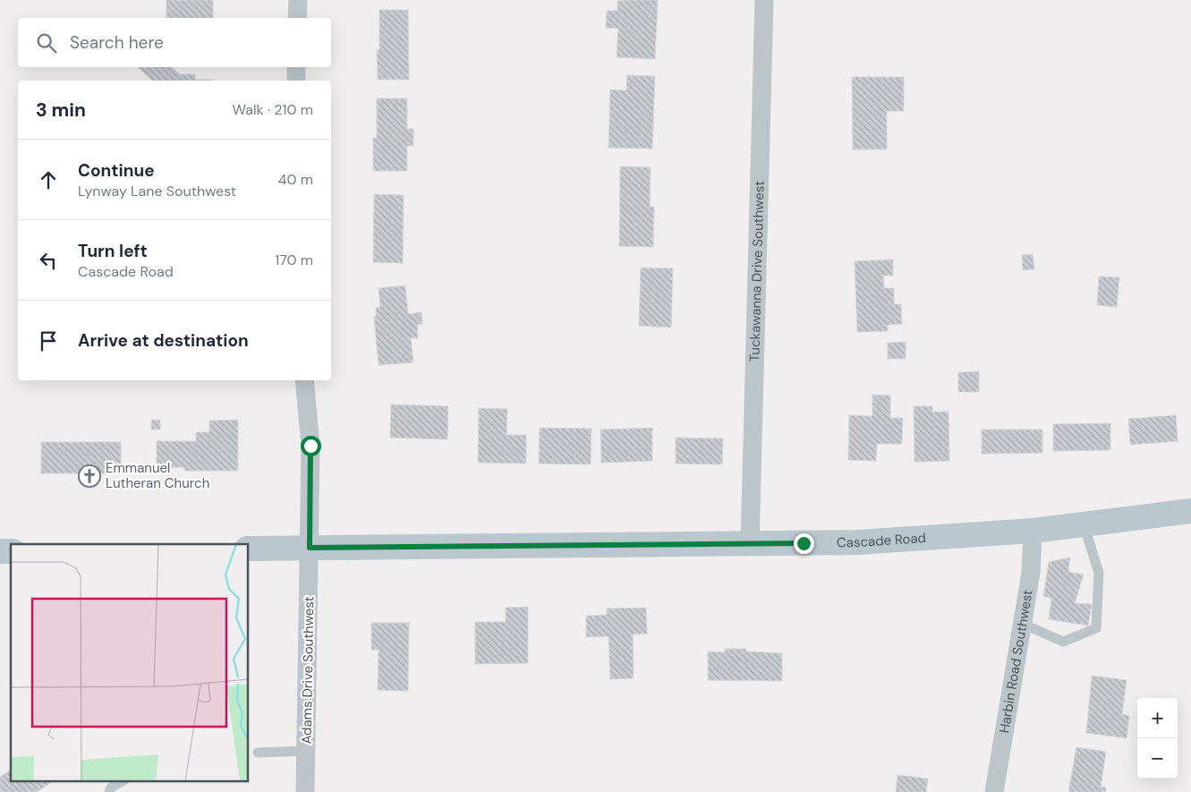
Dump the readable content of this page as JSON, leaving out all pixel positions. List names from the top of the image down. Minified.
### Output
{"streets":{"main road":["Cascade Road"],"street":["Tuckawanna Drive Southwest","Harbin Road Southwest","Adams Drive Southwest"]},"crossings":[["Tuckawanna Drive Southwest","Cascade Road"],["Cascade Road","Harbin Road Southwest"],["Cascade Road","Adams Drive Southwest"]],"places":{"church":["Emmanuel Lutheran Church"]},"page":{"search":"Search here","heading":["3 min","Walk · 210 m"],"list":[["Continue","Lynway Lane Southwest","40 m"],["Turn left","Cascade Road","170 m"],"Arrive at destination"],"map_buttons":["+","−"]}}
